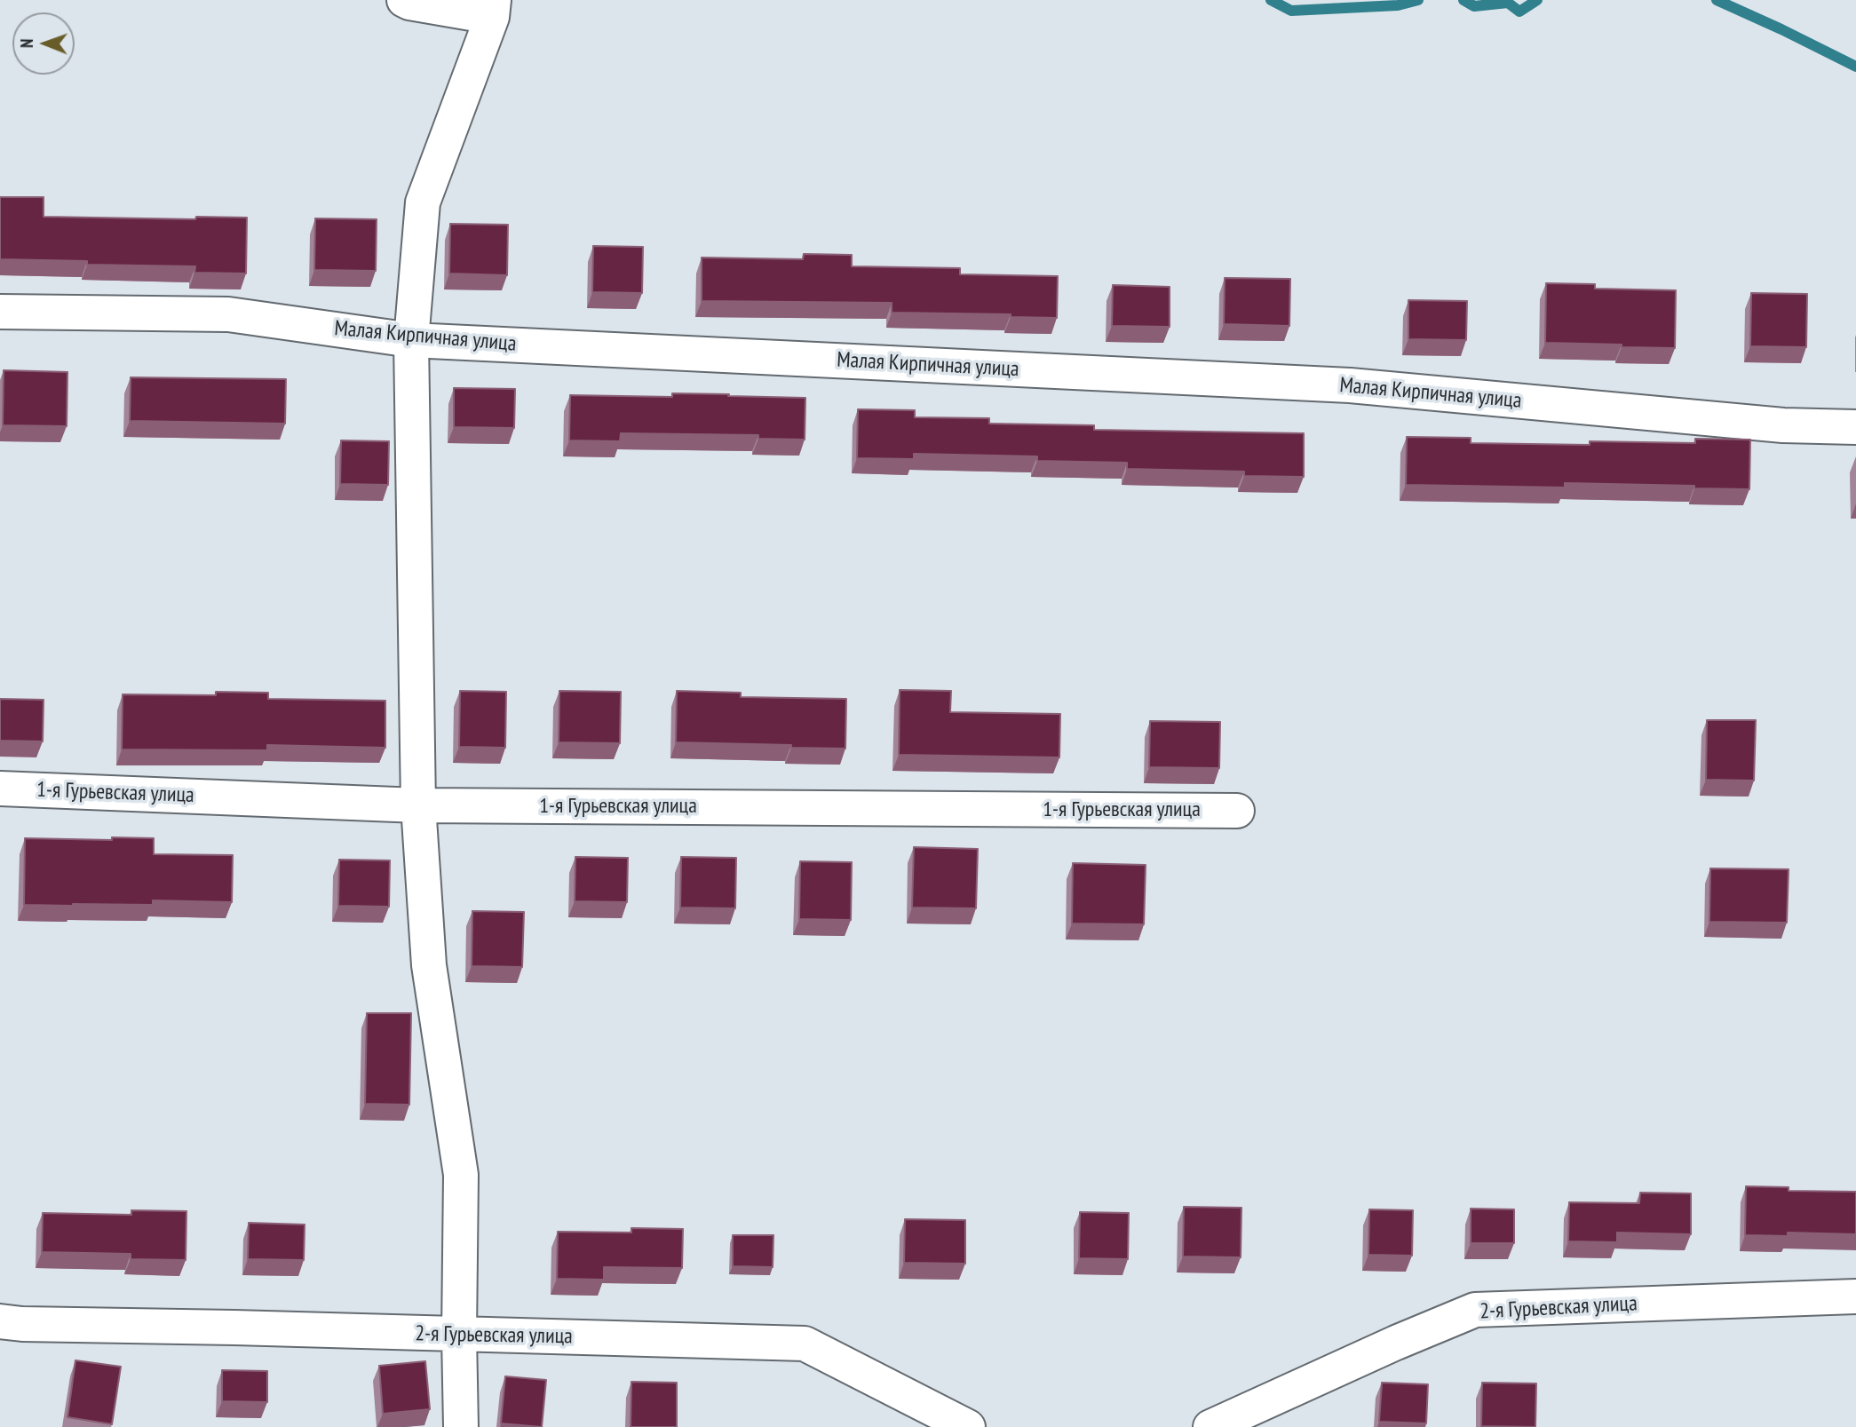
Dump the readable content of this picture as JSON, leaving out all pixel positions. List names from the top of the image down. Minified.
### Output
{"streets":{"street":["Малая Кирпичная улица","1-я Гурьевская улица","2-я Гурьевская улица"]},"north":"left"}
